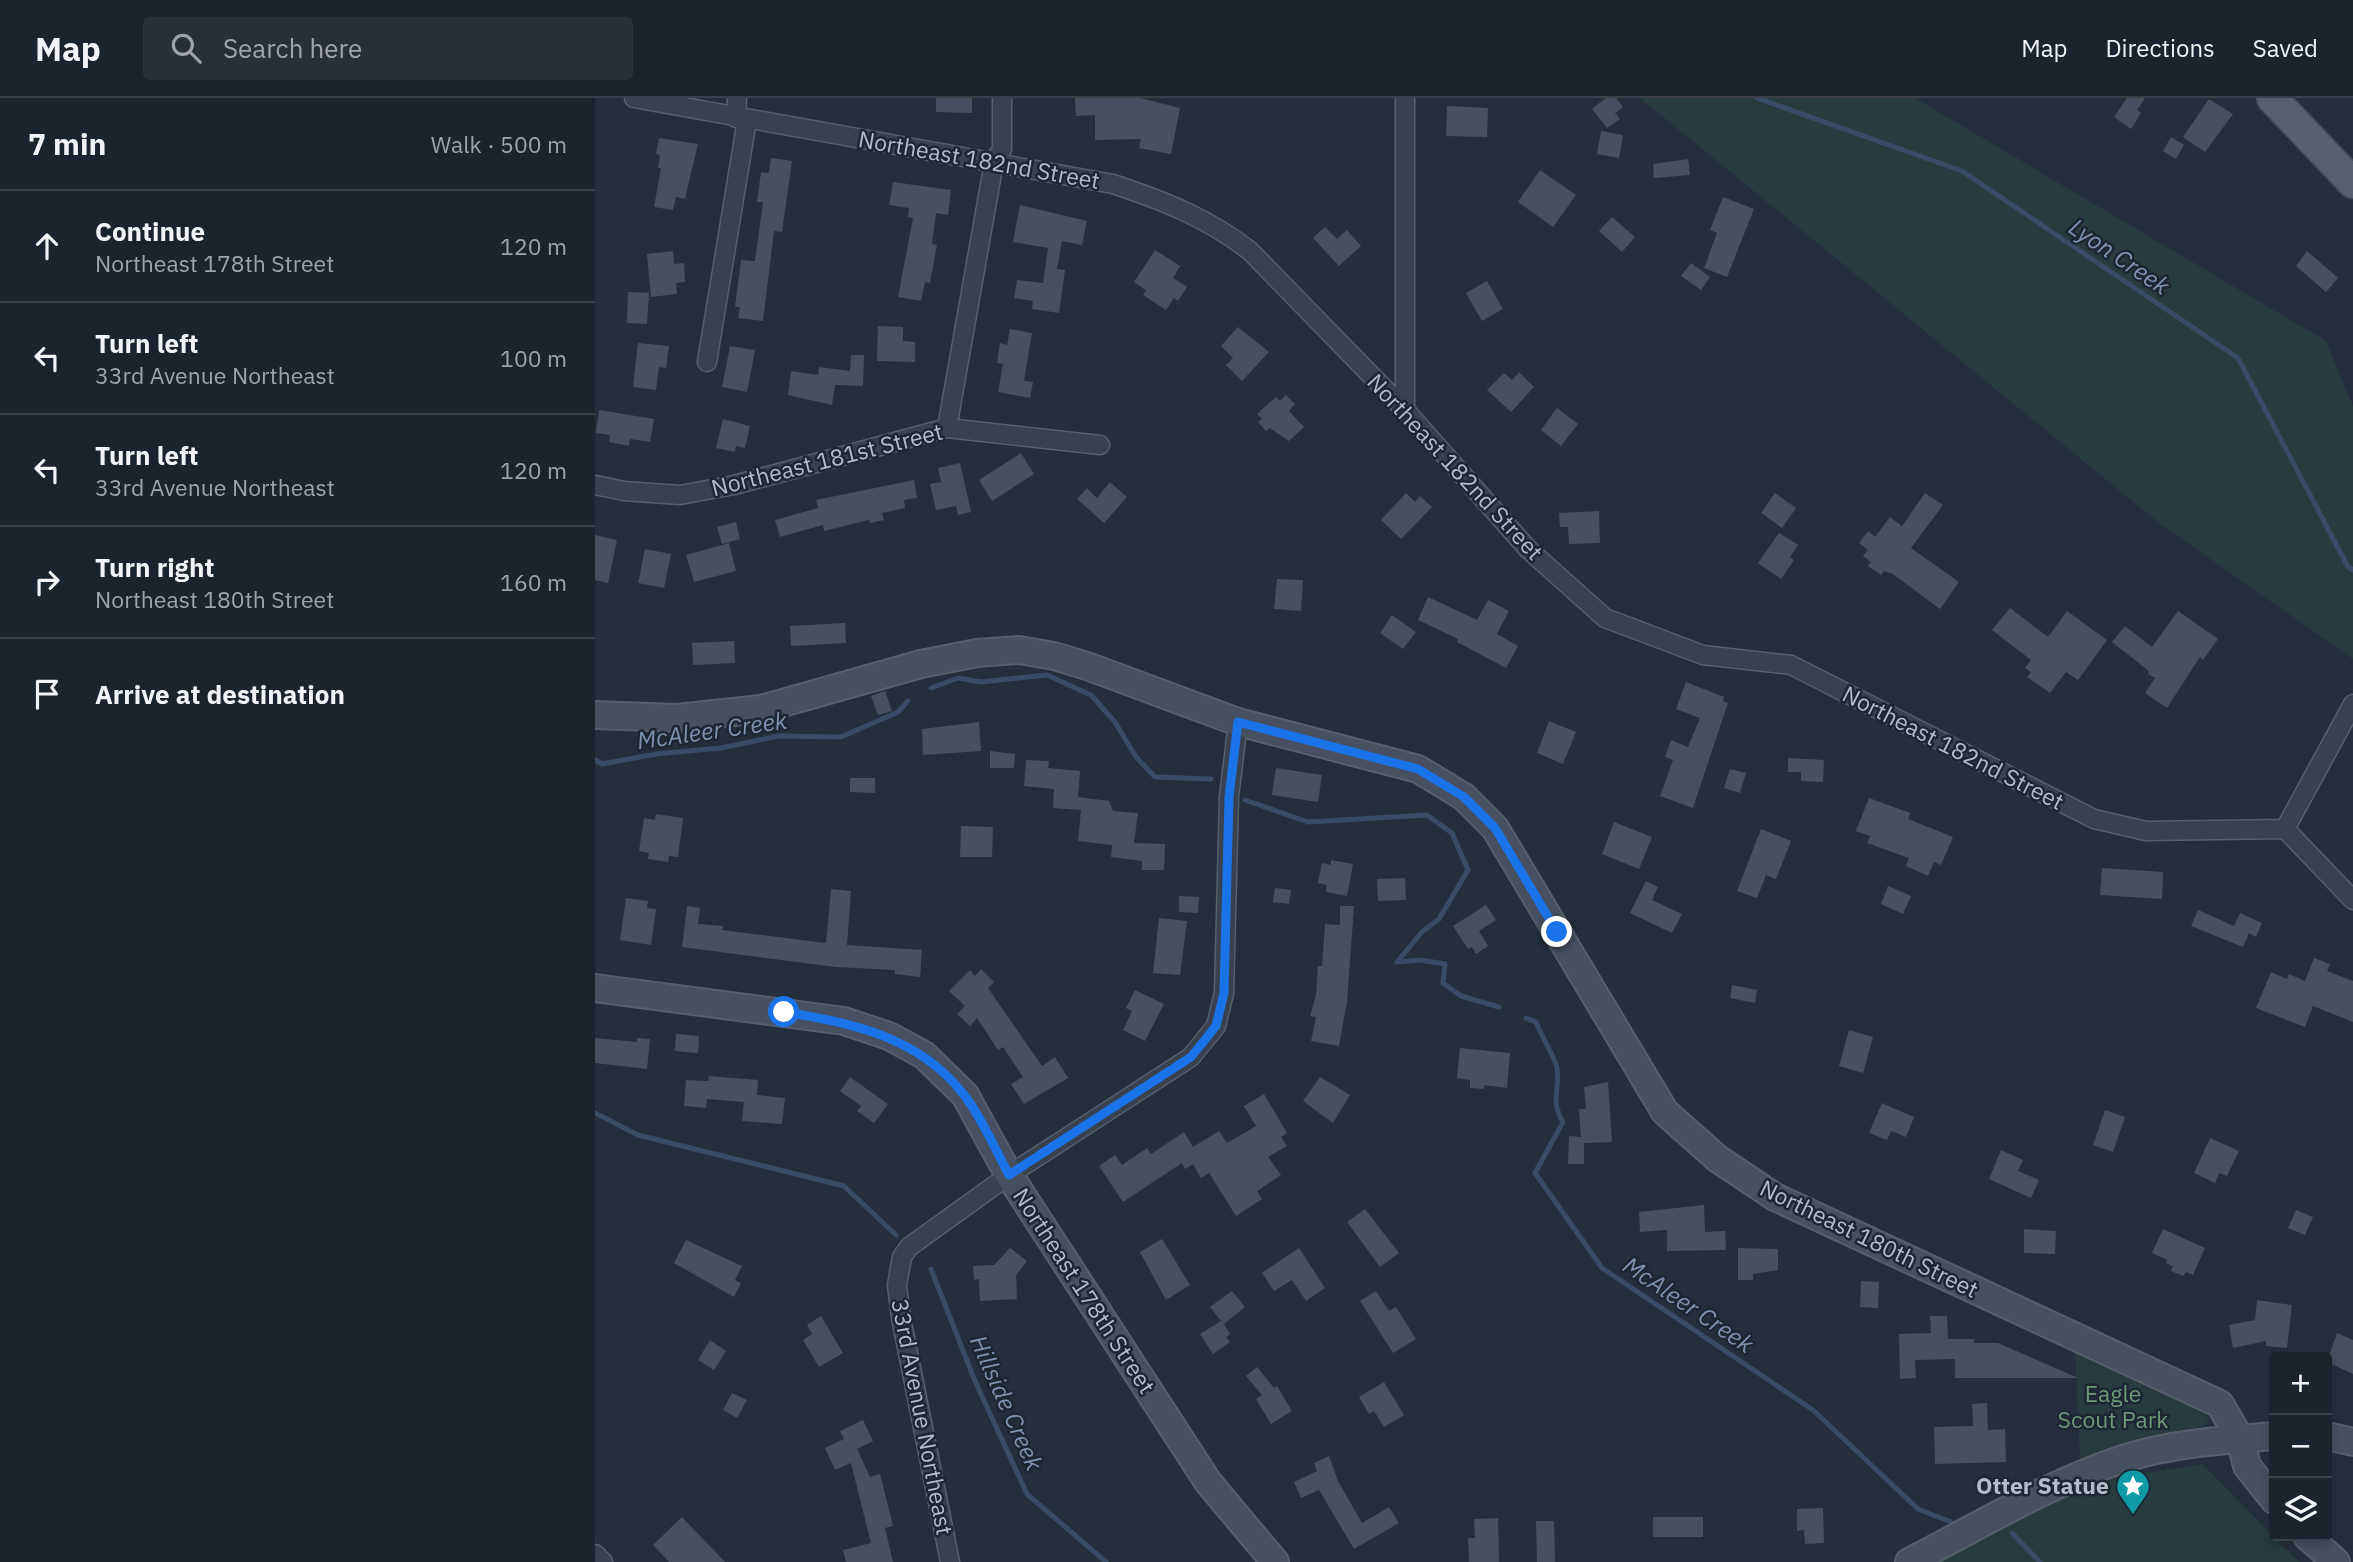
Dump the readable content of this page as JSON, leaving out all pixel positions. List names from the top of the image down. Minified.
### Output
{"streets":{"street":["Northeast 182nd Street","Northeast 181st Street","Northeast 180th Street","Northeast 178th Street","33rd Avenue Northeast"]},"crossings":[["Northeast 180th Street","33rd Avenue Northeast"],["Northeast 178th Street","33rd Avenue Northeast"]],"water":["Lyon Creek","McAleer Creek","Hillside Creek"],"parks":["Eagle Scout Park"],"places":{"place":["Otter Statue"]},"page":{"header":"Map","search":"Search here","nav":["Map","Directions","Saved"],"heading":["7 min","Walk · 500 m"],"list":[["Continue","Northeast 178th Street","120 m"],["Turn left","33rd Avenue Northeast","100 m"],["Turn left","33rd Avenue Northeast","120 m"],["Turn right","Northeast 180th Street","160 m"],"Arrive at destination"],"map_buttons":["+","−"]}}
